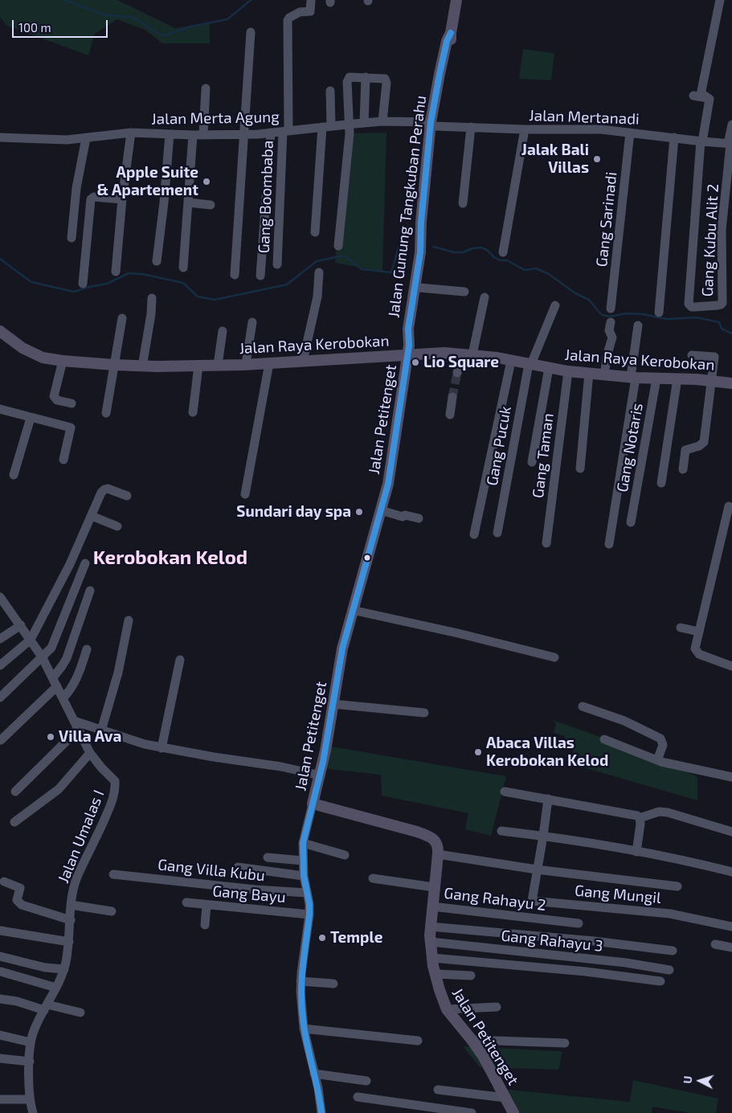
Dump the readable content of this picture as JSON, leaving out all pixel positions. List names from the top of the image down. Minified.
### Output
{"streets":{"main road":["Jalan Gunung Tangkuban Perahu","Jalan Raya Kerobokan","Jalan Petitenget"],"street":["Jalan Mertanadi","Jalan Merta Agung","Gang Boombaba","Gang Sarinadi","Gang Kubu Alit 2","Gang Pucuk","Gang Notaris","Gang Taman","Jalan Umalas I","Gang Villa Kubu","Gang Bayu","Gang Mungil","Gang Rahayu 2","Gang Rahayu 3"]},"crossings":[["Jalan Mertanadi","Jalan Merta Agung"],["Jalan Mertanadi","Jalan Gunung Tangkuban Perahu"],["Jalan Mertanadi","Gang Sarinadi"],["Jalan Mertanadi","Gang Kubu Alit 2"],["Jalan Merta Agung","Gang Boombaba"],["Jalan Merta Agung","Jalan Gunung Tangkuban Perahu"],["Jalan Gunung Tangkuban Perahu","Jalan Raya Kerobokan"],["Jalan Gunung Tangkuban Perahu","Jalan Petitenget"],["Jalan Raya Kerobokan","Jalan Petitenget"],["Jalan Raya Kerobokan","Gang Pucuk"],["Jalan Raya Kerobokan","Gang Notaris"],["Jalan Raya Kerobokan","Gang Taman"],["Jalan Petitenget","Gang Mungil"],["Jalan Petitenget","Gang Rahayu 2"],["Jalan Petitenget","Gang Rahayu 3"]],"districts":["Kerobokan Kelod"],"places":["Jalak Bali Villas","Apple Suite & Apartement","Lio Square","Sundari day spa","Villa Ava","Abaca Villas Kerobokan Kelod","Temple"],"scale_bar":"100 m","north":"left"}
